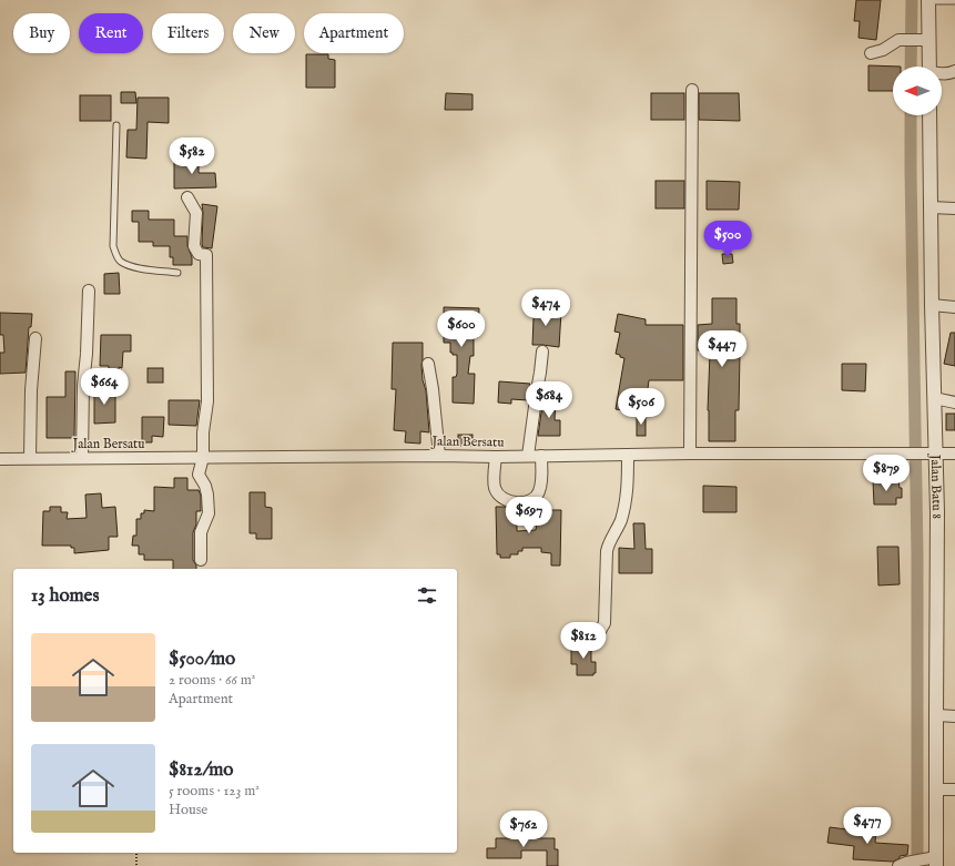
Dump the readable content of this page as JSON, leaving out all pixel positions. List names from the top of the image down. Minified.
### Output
{"streets":{"street":["Jalan Bersatu","Jalan Batu 8"]},"crossings":[["Jalan Bersatu","Jalan Batu 8"]],"north":"left","page":{"chip":["Buy","Rent","Filters","New","Apartment"],"price":["$582","$500","$474","$600","$447","$664","$684","$506","$879","$697","$812","$477","$762"],"heading":"13 homes","list":[{"name":"$500/mo","note":"2 rooms · 66 m² · Apartment"},{"name":"$812/mo","note":"5 rooms · 123 m² · House"}]}}
